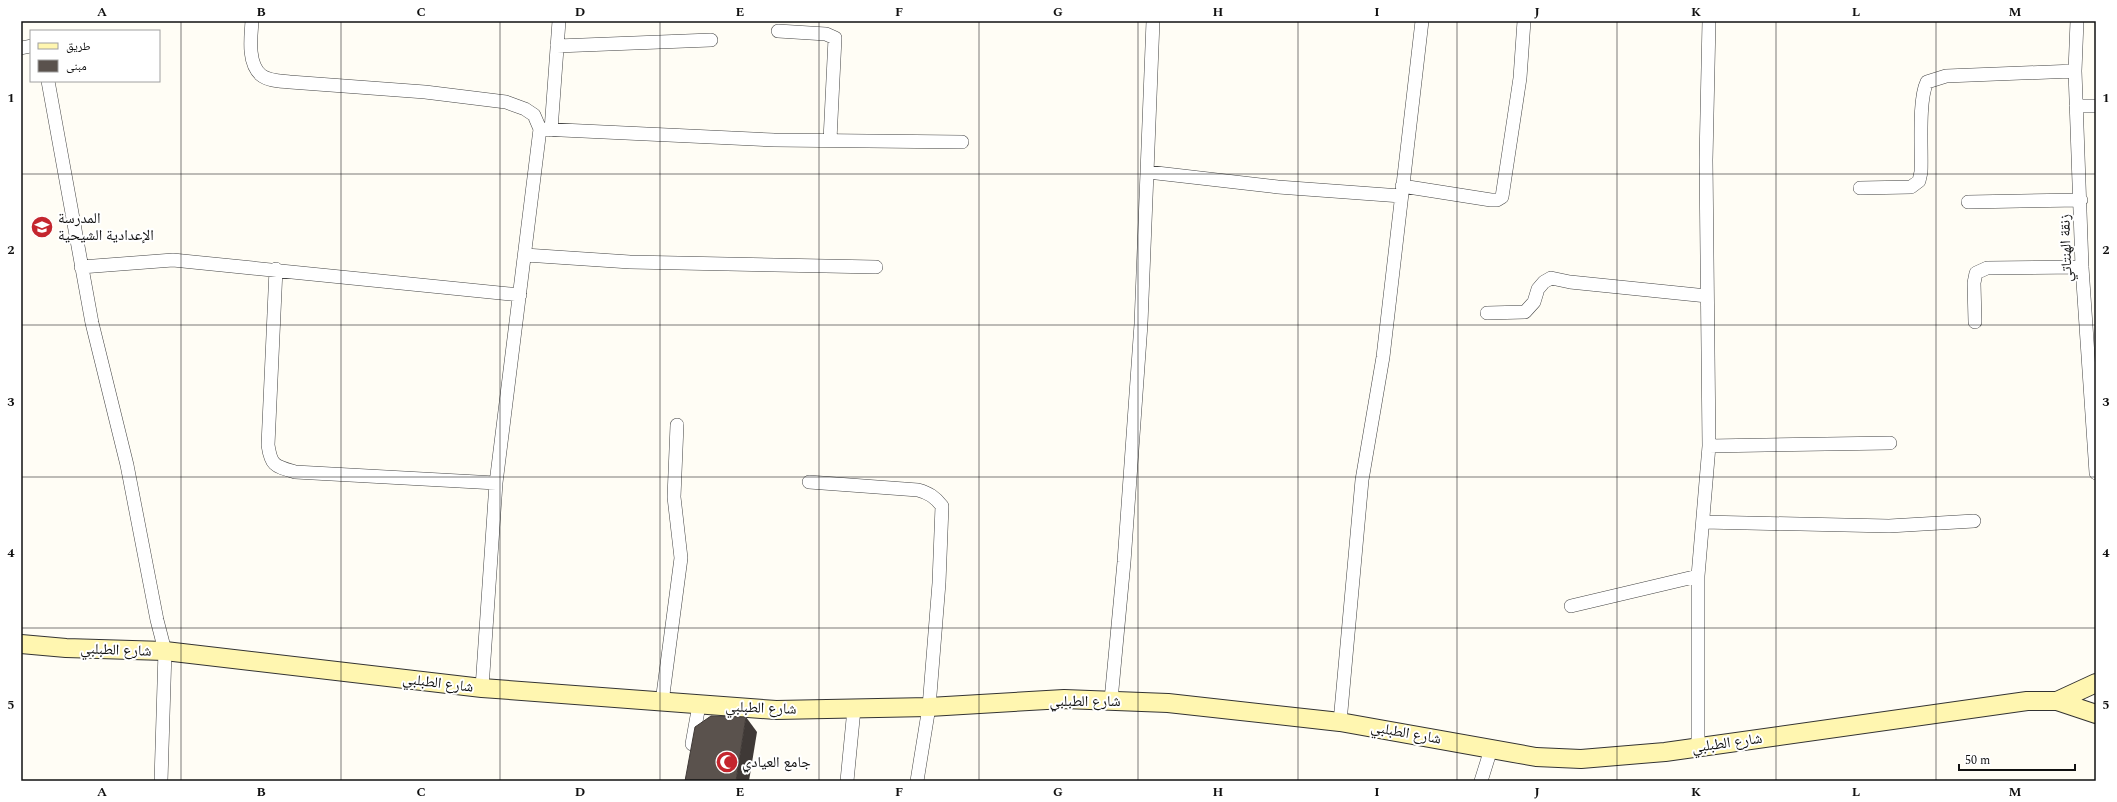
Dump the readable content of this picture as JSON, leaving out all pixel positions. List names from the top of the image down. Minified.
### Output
{"streets":{"street":["زنقة الهنتاتي","شارع الطبلبي"]},"places":{"school or university":["المدرسة الإعدادية الشيحية"],"mosque":["جامع العيادي"]},"legend":["طريق","مبنى"],"scale_bar":"50 m","grid":{"columns":["A","B","C","D","E","F","G","H","I","J","K","L","M"],"rows":["1","2","3","4","5"]}}
